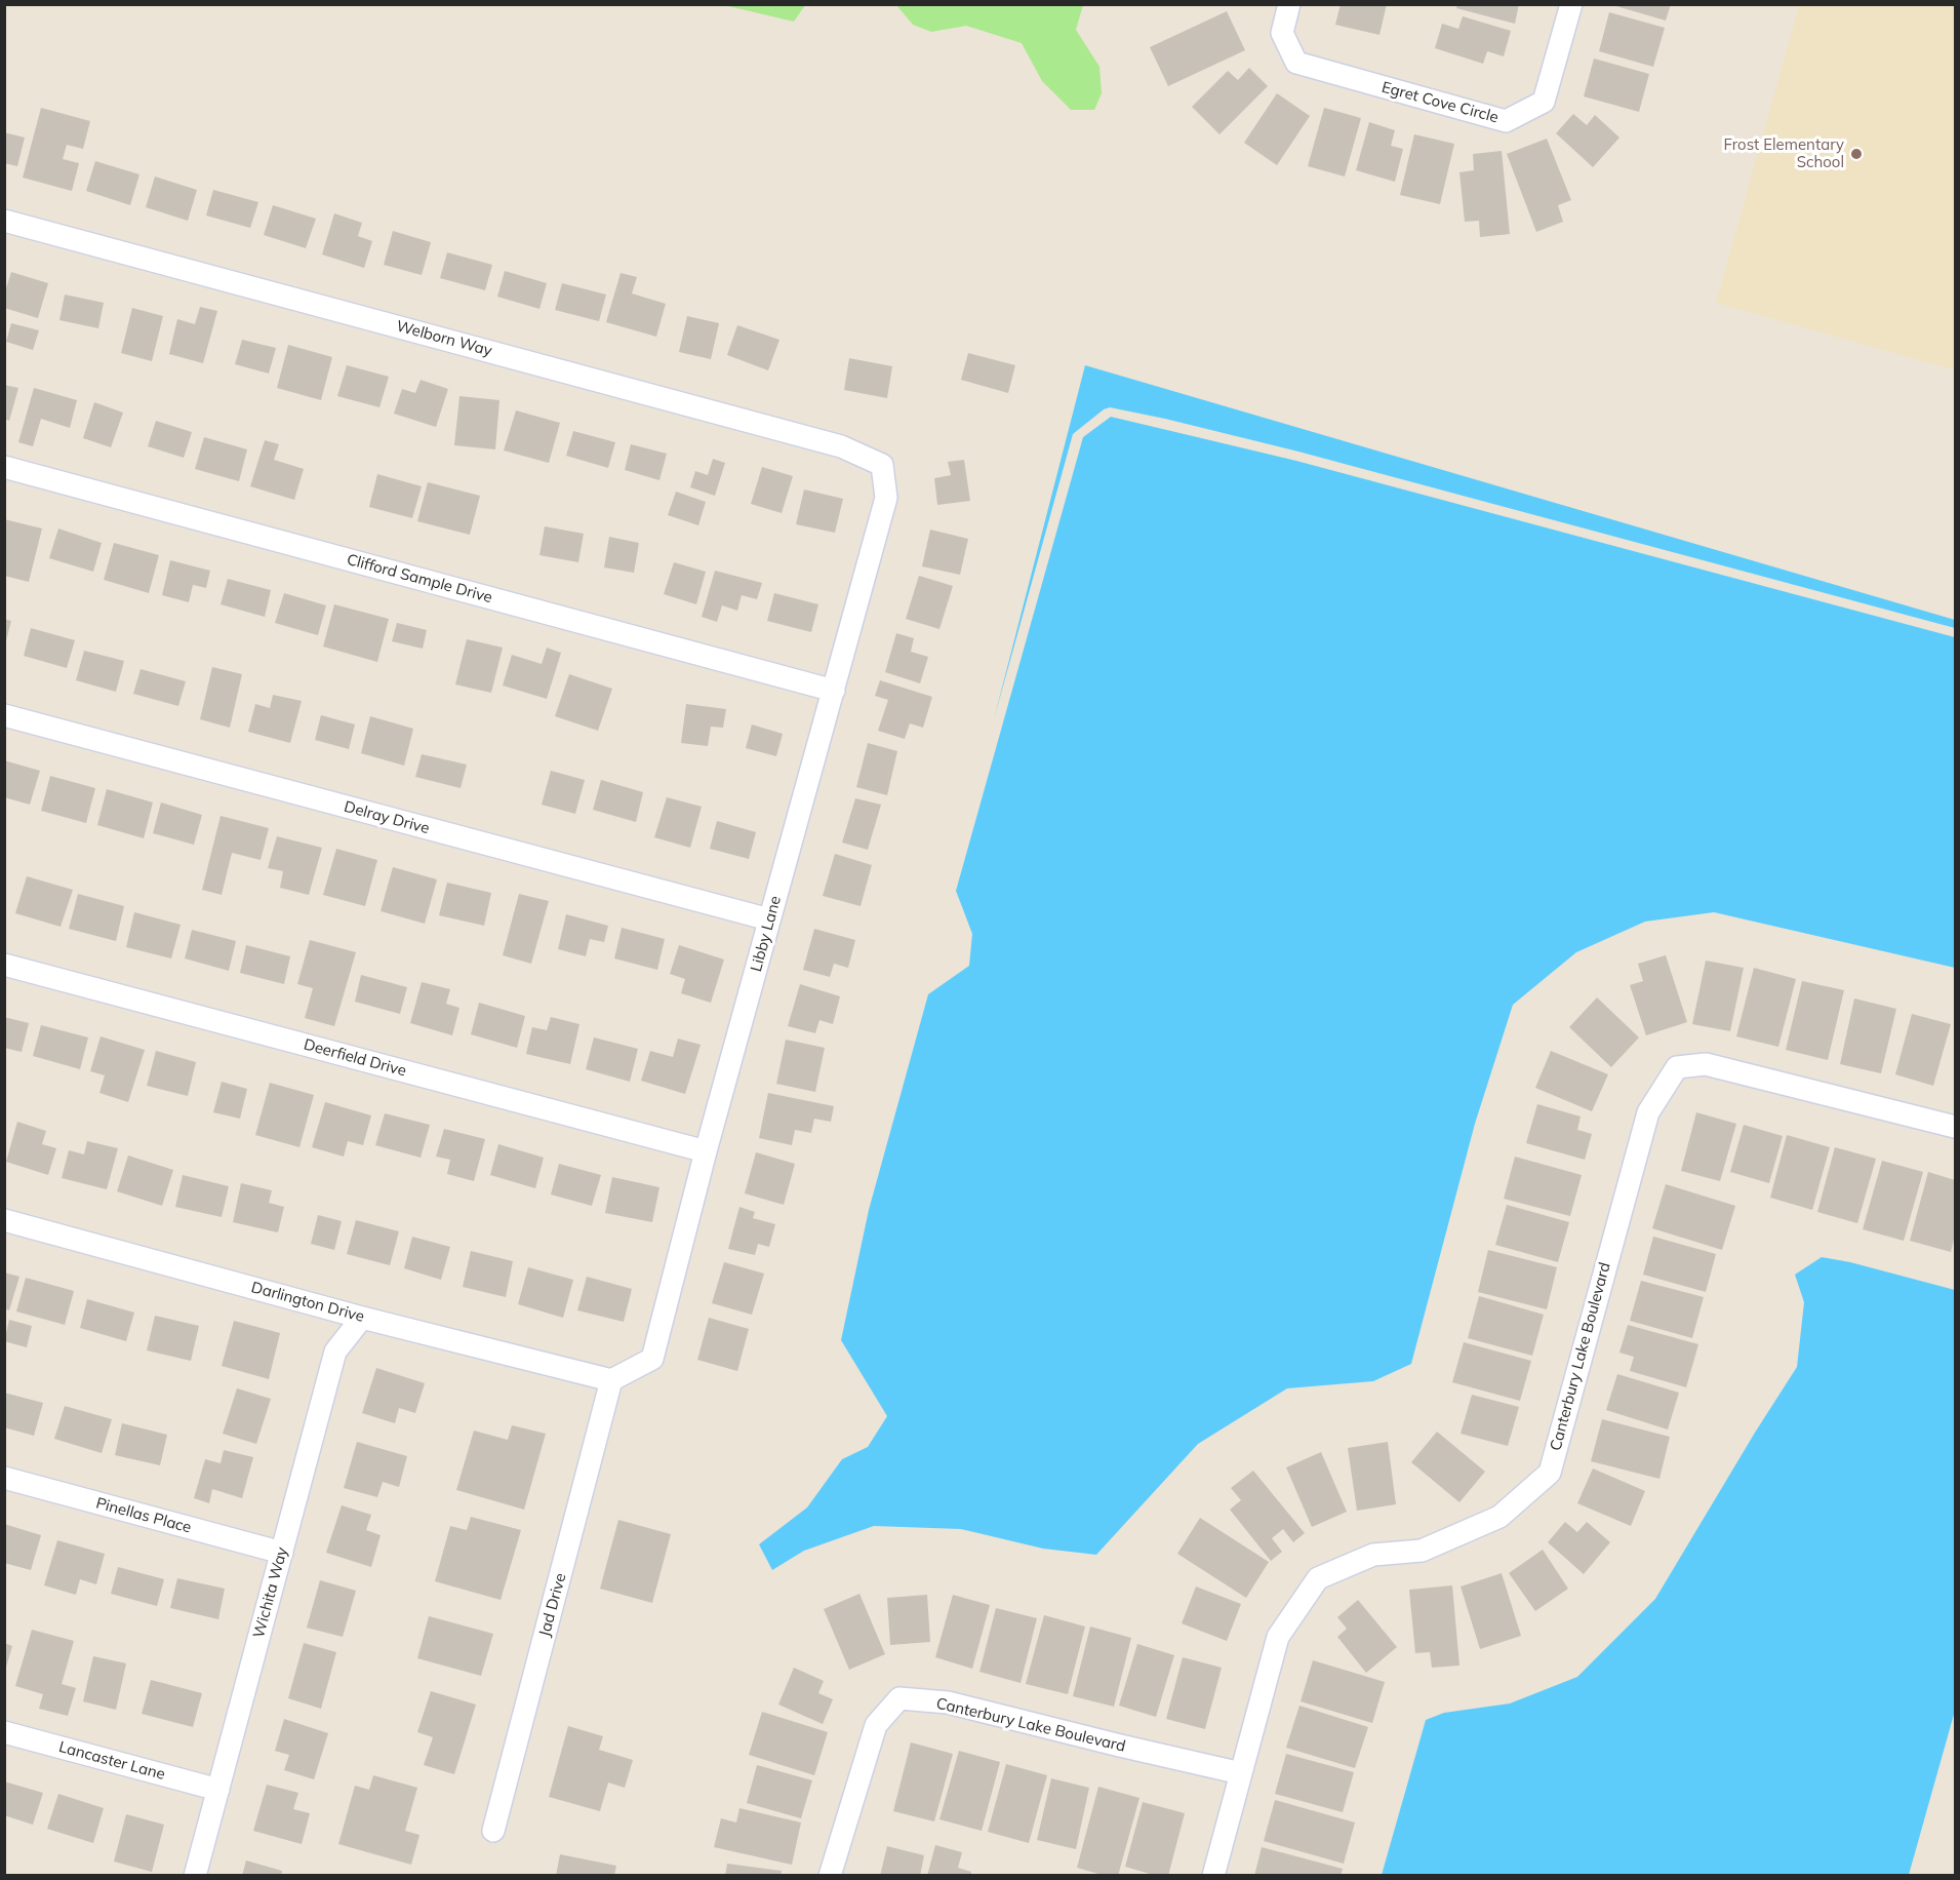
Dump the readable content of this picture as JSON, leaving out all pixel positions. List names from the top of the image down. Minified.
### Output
{"streets":{"street":["Egret Cove Circle","Welborn Way","Clifford Sample Drive","Delray Drive","Libby Lane","Deerfield Drive","Darlington Drive","Canterbury Lake Boulevard","Pinellas Place","Wichita Way","Jad Drive","Lancaster Lane"]},"crossings":[["Welborn Way","Libby Lane"],["Clifford Sample Drive","Libby Lane"],["Delray Drive","Libby Lane"],["Libby Lane","Deerfield Drive"],["Libby Lane","Darlington Drive"],["Libby Lane","Jad Drive"],["Darlington Drive","Wichita Way"],["Darlington Drive","Jad Drive"],["Pinellas Place","Wichita Way"],["Wichita Way","Lancaster Lane"]],"places":["Frost Elementary School"]}
